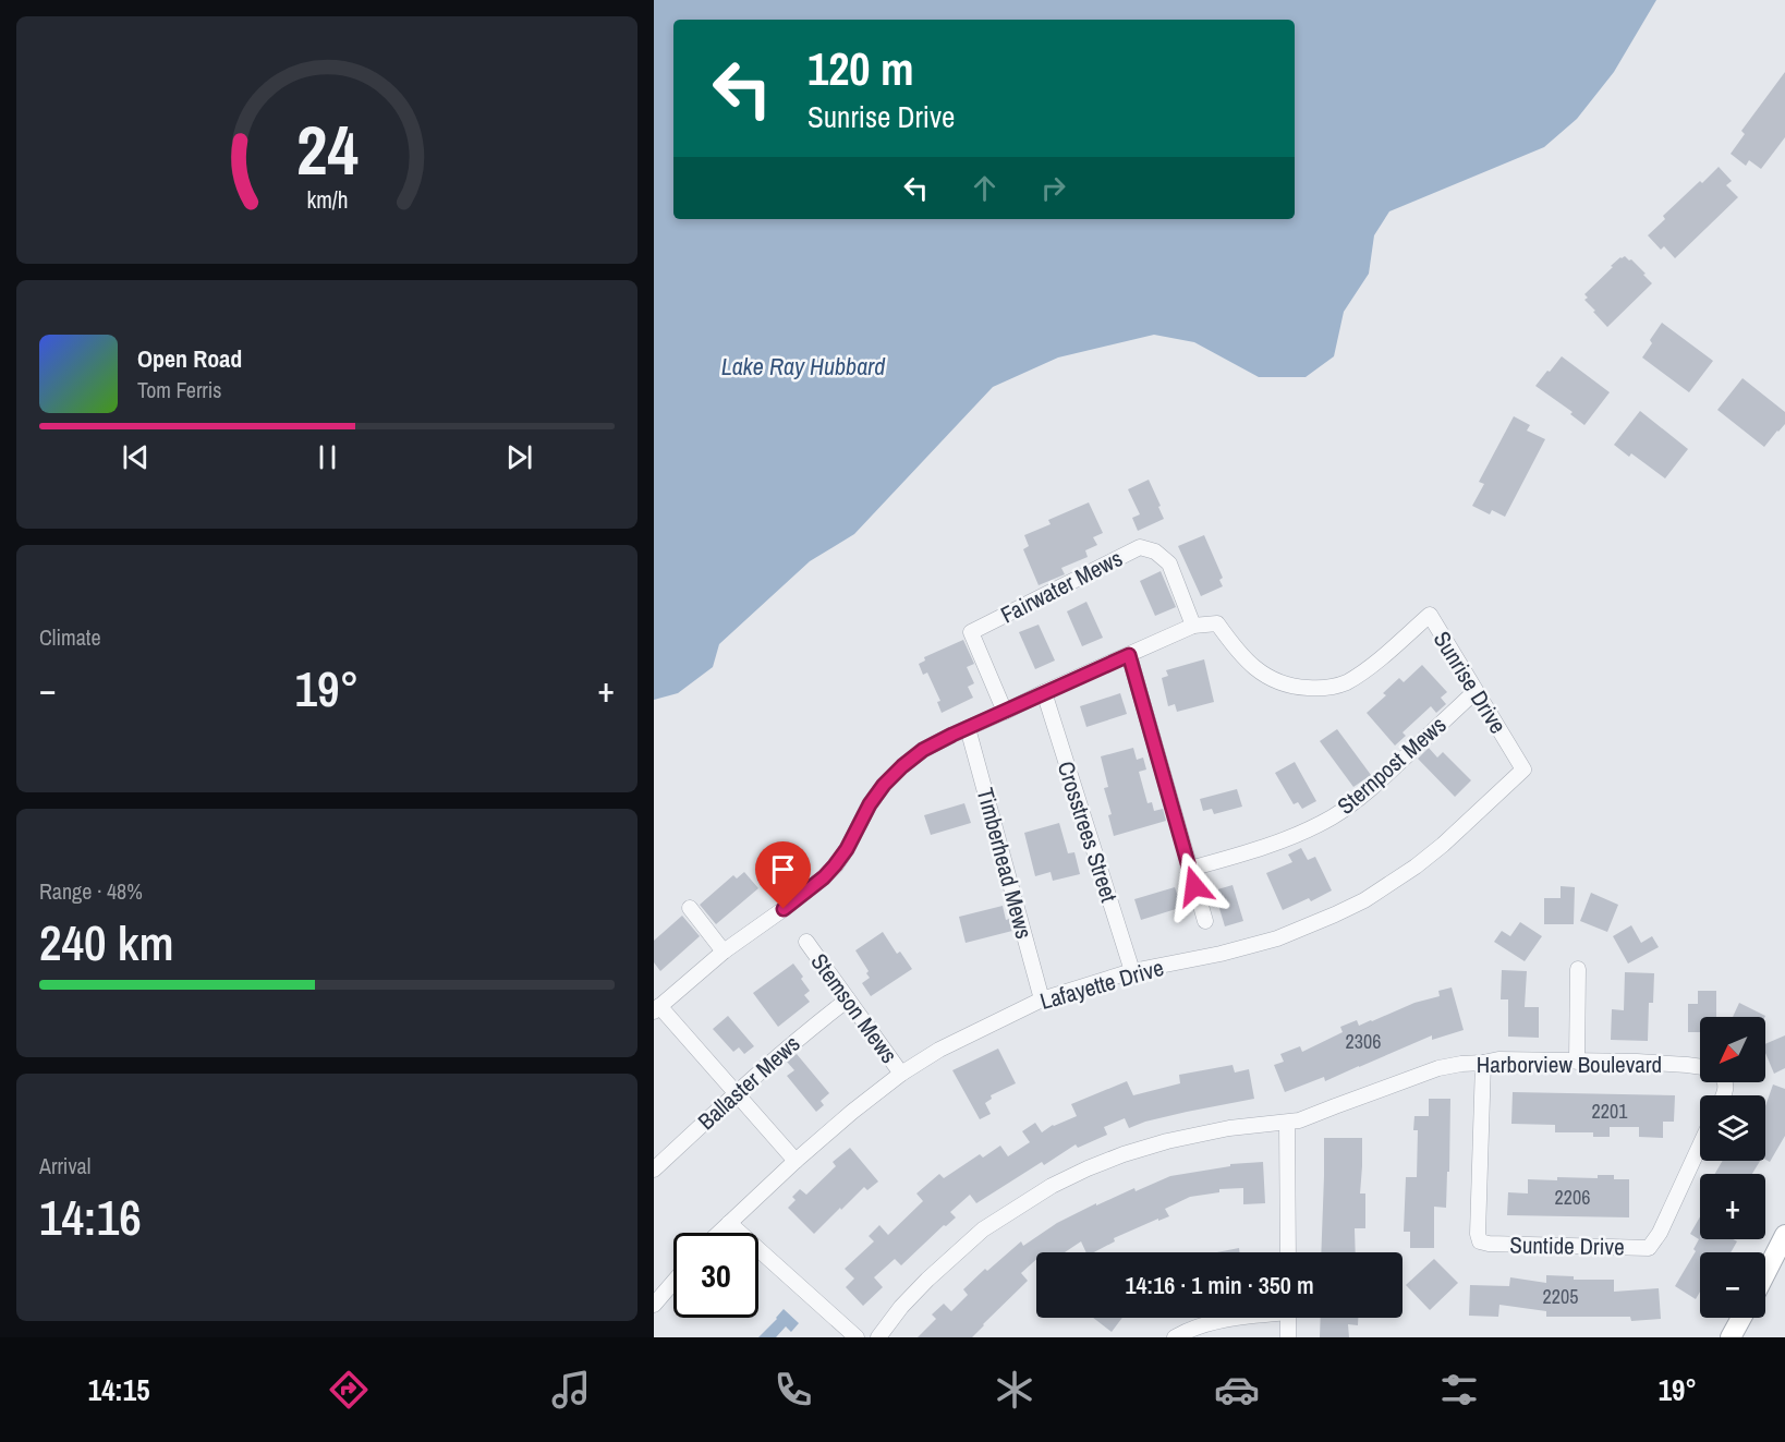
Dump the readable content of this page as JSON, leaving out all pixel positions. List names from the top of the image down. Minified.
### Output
{"streets":{"street":["Fairwater Mews","Sunrise Drive","Sternpost Mews","Crosstrees Street","Timberhead Mews","Lafayette Drive","Stemson Mews","Harborview Boulevard","Ballaster Mews","Suntide Drive"]},"crossings":[["Fairwater Mews","Sunrise Drive"],["Sunrise Drive","Sternpost Mews"],["Sunrise Drive","Lafayette Drive"],["Crosstrees Street","Lafayette Drive"],["Timberhead Mews","Lafayette Drive"],["Lafayette Drive","Stemson Mews"],["Stemson Mews","Ballaster Mews"],["Harborview Boulevard","Suntide Drive"]],"water":["Lake Ray Hubbard"],"house_numbers":["2306","2201","2206","2205"],"north":"bottom left","page":{"turn":["120 m","Sunrise Drive"],"song":["Open Road","Tom Ferris"],"tile":["Climate",["Range · 48%","240 km"],["Arrival","14:16"]],"heat":["−","19°","+"],"map_buttons":["+","−"],"limit":"30","trip":"14:16 · 1 min · 350 m","tabs":["14:15","19°"],"gauge":["24","km/h"]}}
